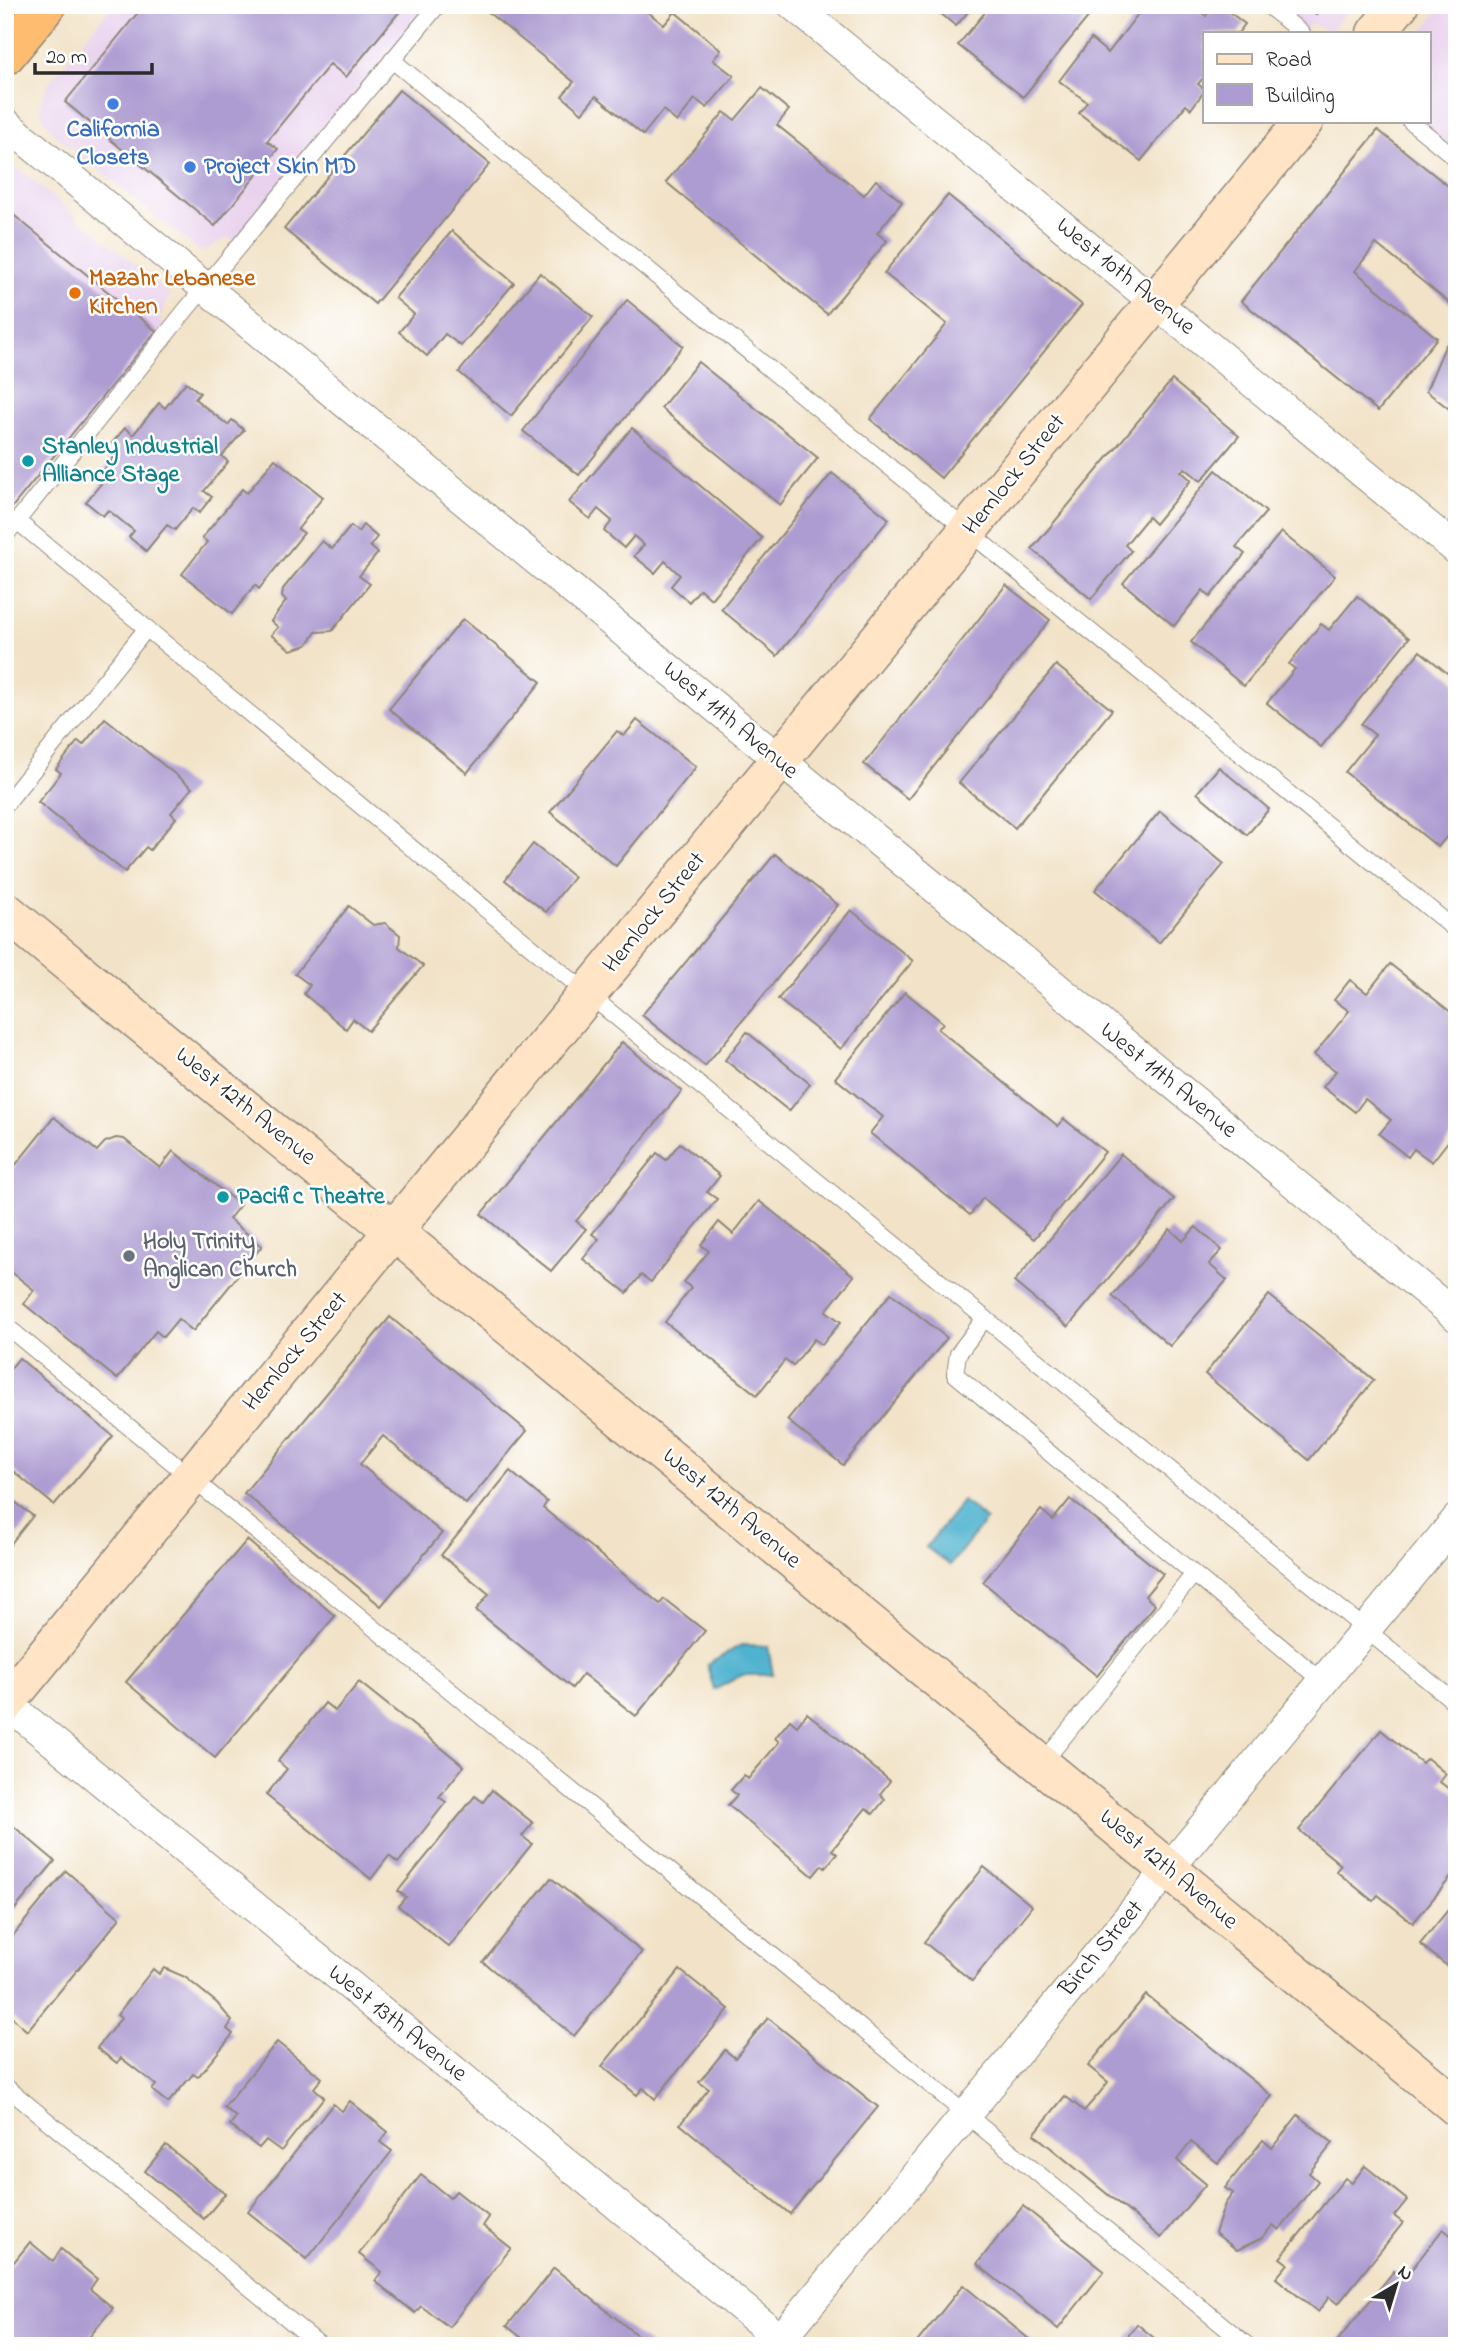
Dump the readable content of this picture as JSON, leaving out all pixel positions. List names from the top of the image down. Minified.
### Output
{"streets":{"street":["West 10th Avenue","Hemlock Street","West 11th Avenue","West 12th Avenue","Birch Street","West 13th Avenue"]},"crossings":[["West 10th Avenue","Hemlock Street"],["Hemlock Street","West 11th Avenue"],["Hemlock Street","West 12th Avenue"],["Hemlock Street","West 13th Avenue"],["West 12th Avenue","Birch Street"],["Birch Street","West 13th Avenue"]],"places":["California Closets","Project Skin MD","Mazahr Lebanese Kitchen","Stanley Industrial Alliance Stage","Pacific Theatre","Holy Trinity Anglican Church"],"legend":["Road","Building"],"scale_bar":"20 m","north":"top right"}
